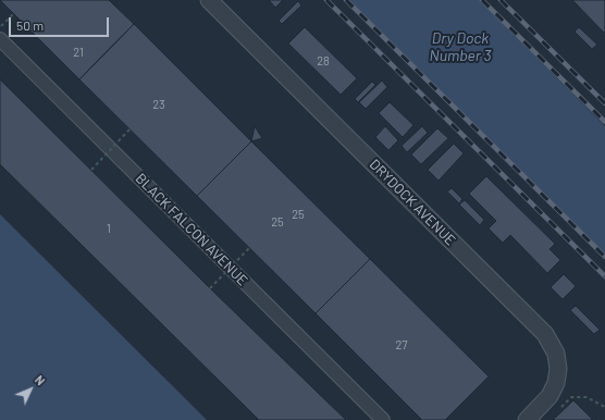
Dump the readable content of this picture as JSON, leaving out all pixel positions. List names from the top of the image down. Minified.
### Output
{"streets":{"street":["DRYDOCK AVENUE","BLACK FALCON AVENUE"]},"water":["Dry Dock Number 3"],"house_numbers":["21","28","23","25","25","1","27"],"scale_bar":"50 m","north":"top right"}
